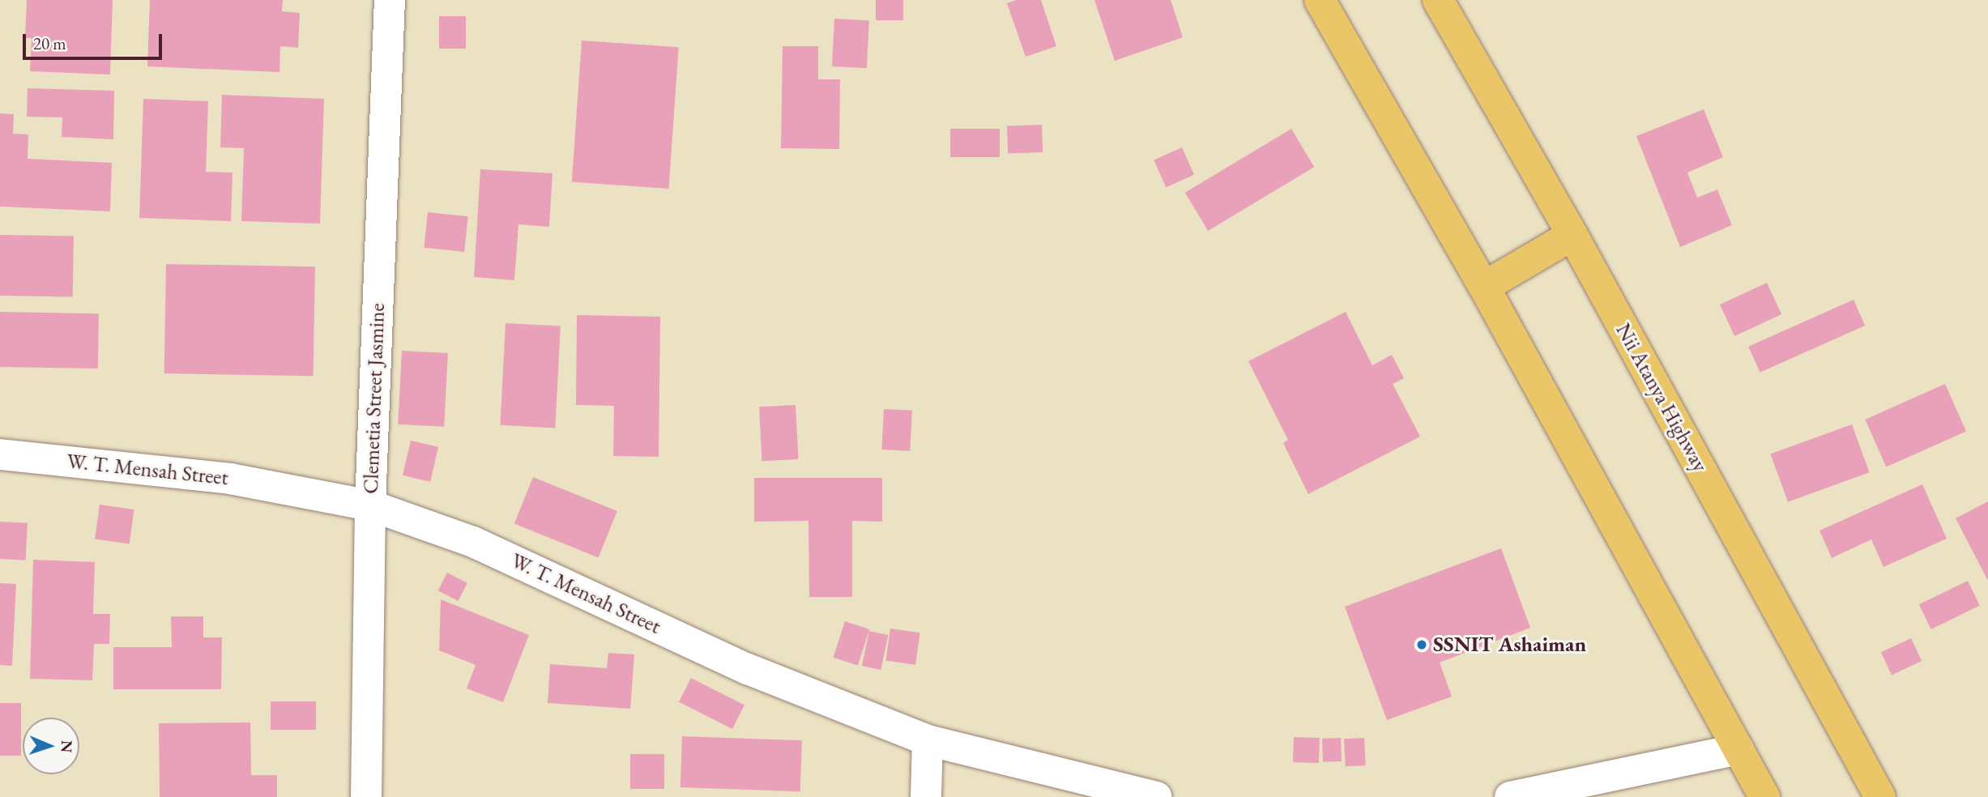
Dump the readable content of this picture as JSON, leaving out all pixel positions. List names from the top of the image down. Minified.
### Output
{"streets":{"main road":["Nii Atanya Highway"],"street":["Clemetia Street Jasmine","W. T. Mensah Street"]},"crossings":[["Clemetia Street Jasmine","W. T. Mensah Street"]],"places":["SSNIT Ashaiman"],"scale_bar":"20 m","north":"right"}
